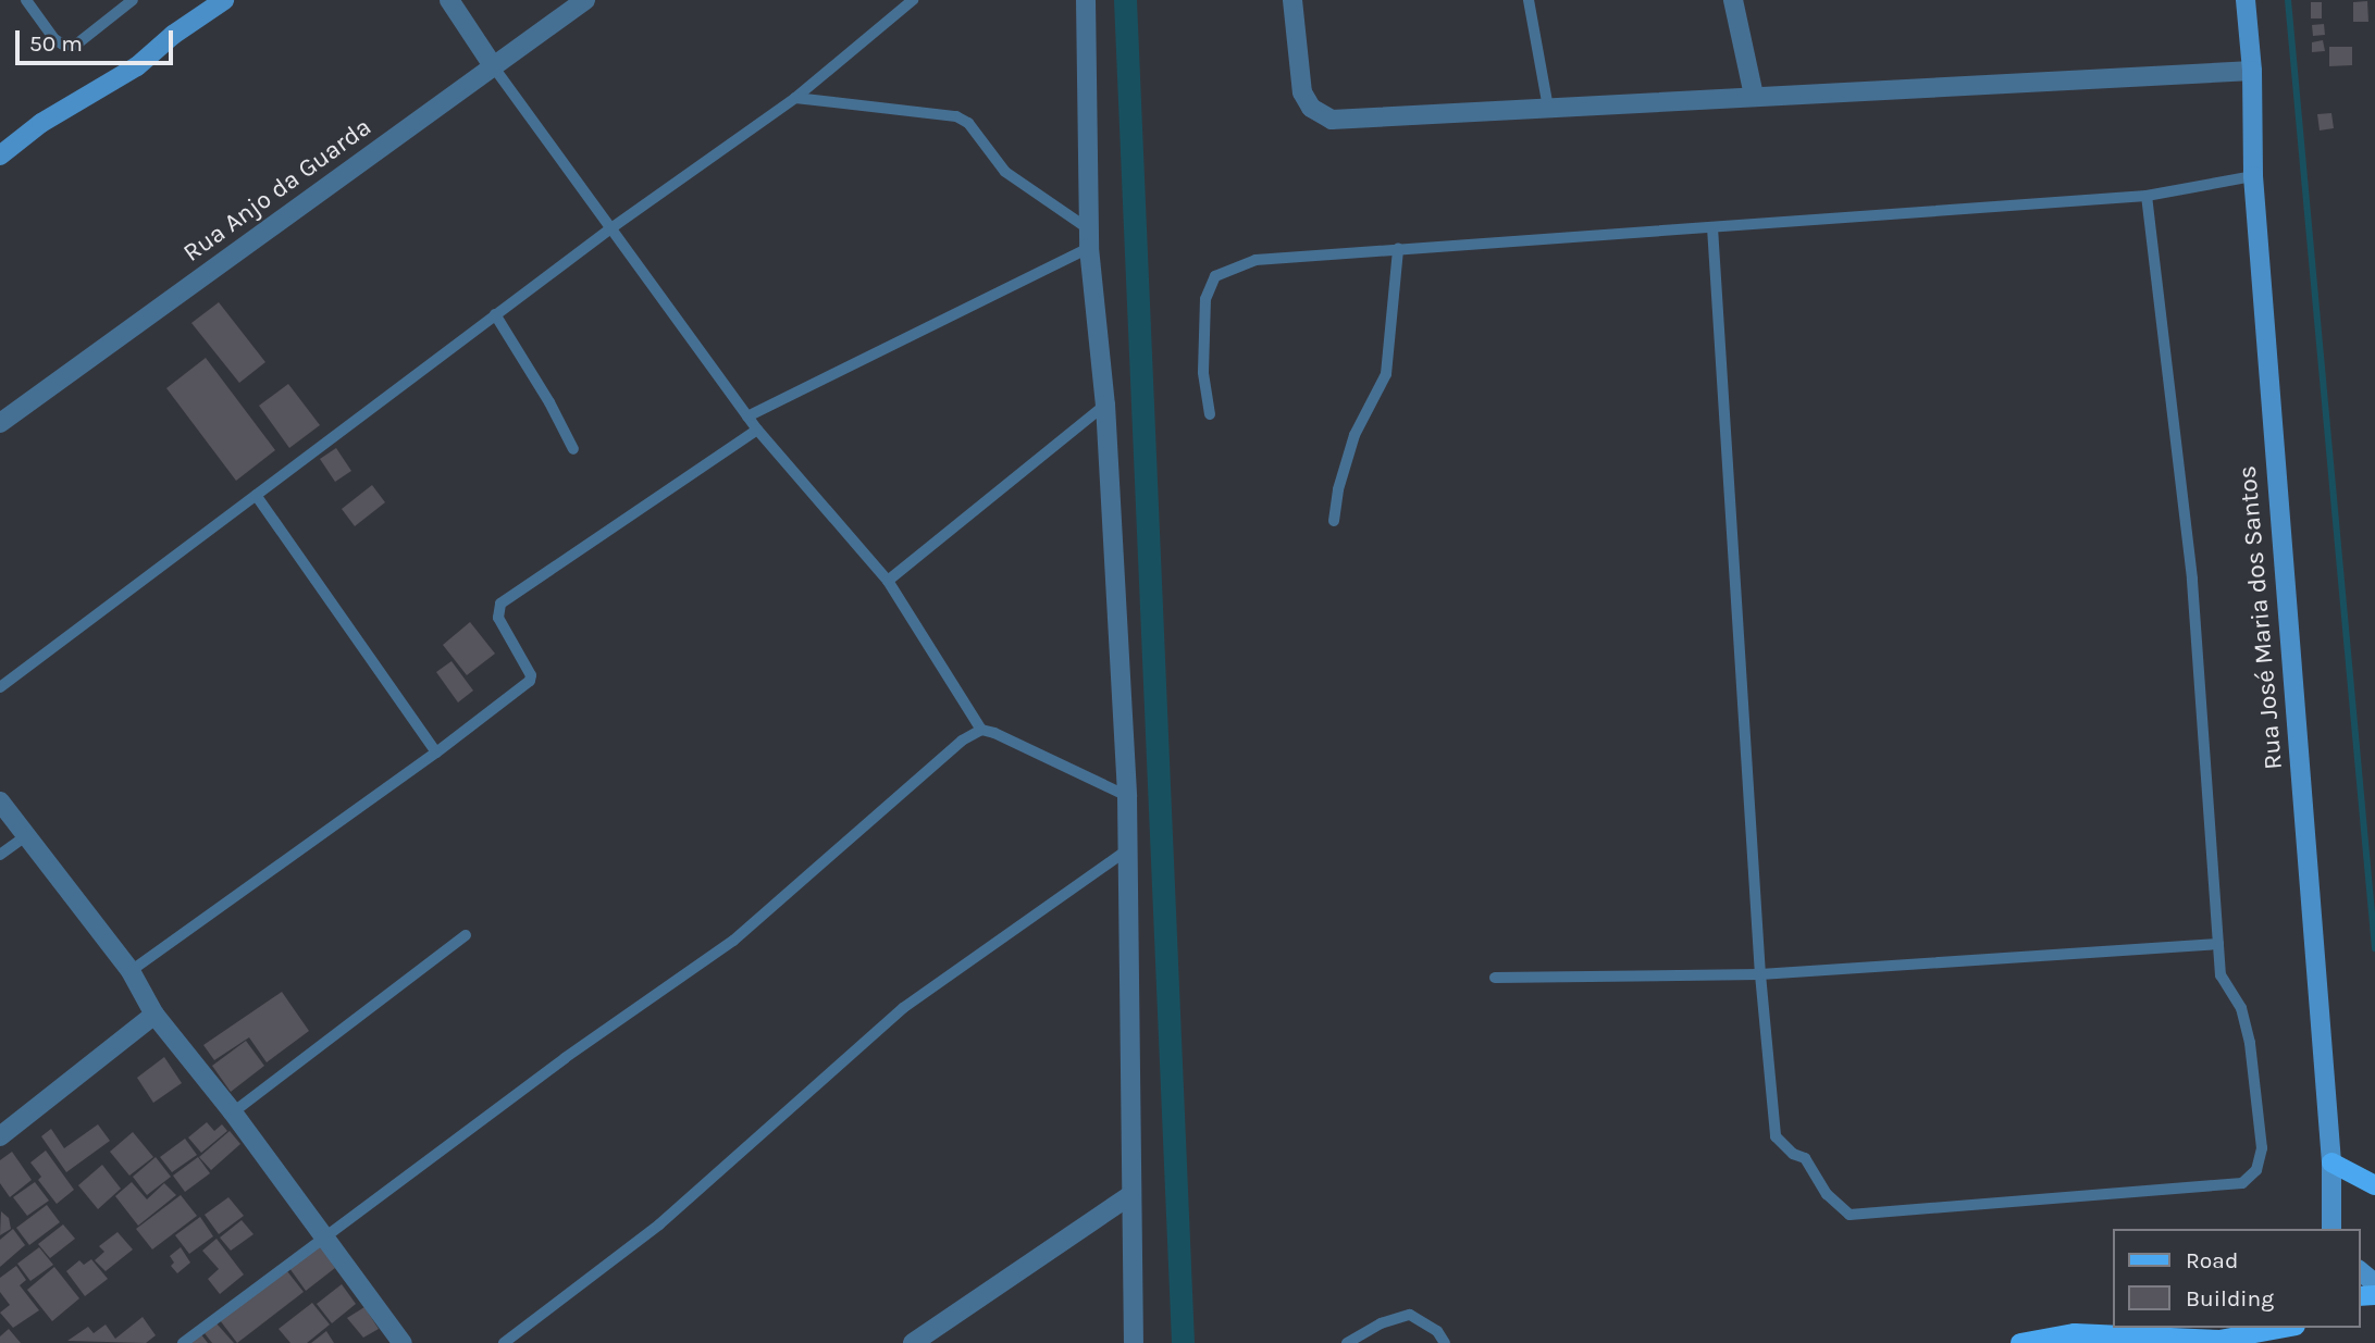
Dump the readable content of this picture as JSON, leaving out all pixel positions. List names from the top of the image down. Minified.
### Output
{"streets":{"street":["Rua Anjo da Guarda","Rua José Maria dos Santos"]},"legend":["Road","Building"],"scale_bar":"50 m"}
